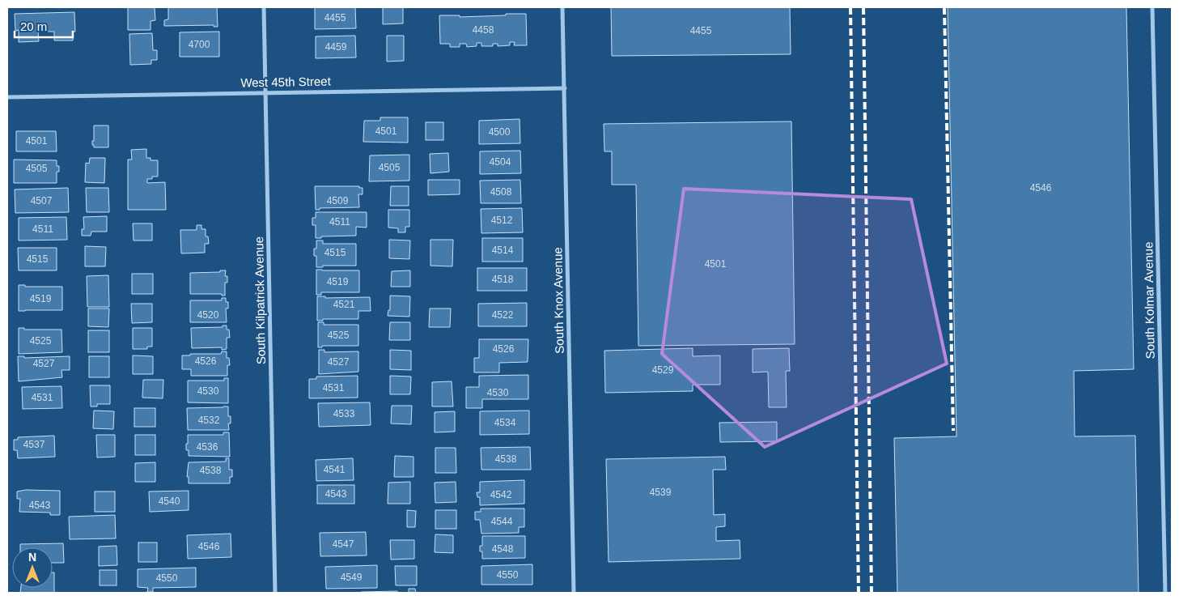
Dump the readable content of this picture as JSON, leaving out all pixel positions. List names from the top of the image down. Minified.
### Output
{"streets":{"street":["West 45th Street","South Kilpatrick Avenue","South Knox Avenue","South Kolmar Avenue"]},"crossings":[["West 45th Street","South Kilpatrick Avenue"],["West 45th Street","South Knox Avenue"]],"house_numbers":["4455","4458","4455","4700","4459","4501","4500","4501","4504","4505","4505","4546","4508","4507","4509","4512","4511","4511","4514","4515","4515","4501","4518","4519","4519","4521","4520","4522","4525","4525","4526","4526","4527","4527","4529","4531","4530","4530","4531","4533","4532","4534","4537","4536","4538","4541","4538","4539","4543","4542","4540","4543","4544","4547","4546","4548","4550","4549","4550"],"scale_bar":"20 m","north":"top"}
